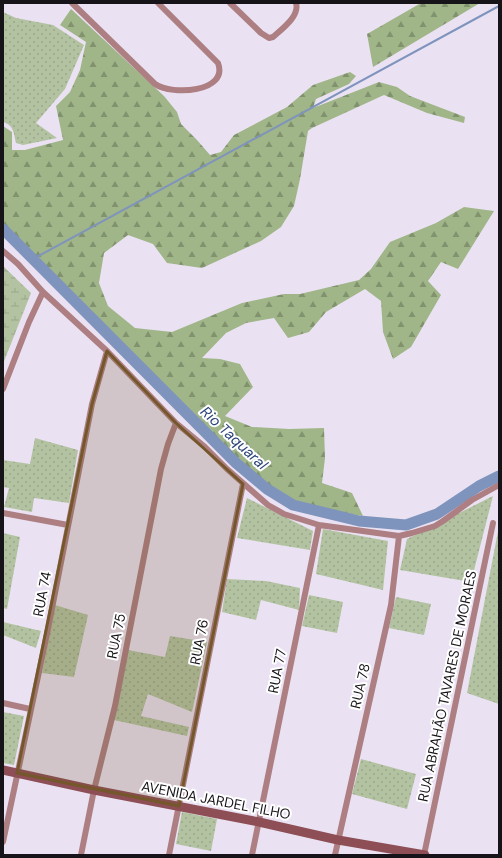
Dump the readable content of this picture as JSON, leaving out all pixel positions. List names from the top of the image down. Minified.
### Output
{"streets":{"main road":["AVENIDA JARDEL FILHO"],"street":["RUA 74","RUA 75","RUA 76","RUA 77","RUA 78","RUA ABRAHÃO TAVARES DE MORAES"]},"crossings":[["RUA 74","AVENIDA JARDEL FILHO"],["RUA 75","AVENIDA JARDEL FILHO"],["RUA 76","AVENIDA JARDEL FILHO"],["RUA 77","AVENIDA JARDEL FILHO"],["RUA 78","AVENIDA JARDEL FILHO"],["RUA ABRAHÃO TAVARES DE MORAES","AVENIDA JARDEL FILHO"]],"water":["Rio Taquaral"]}
